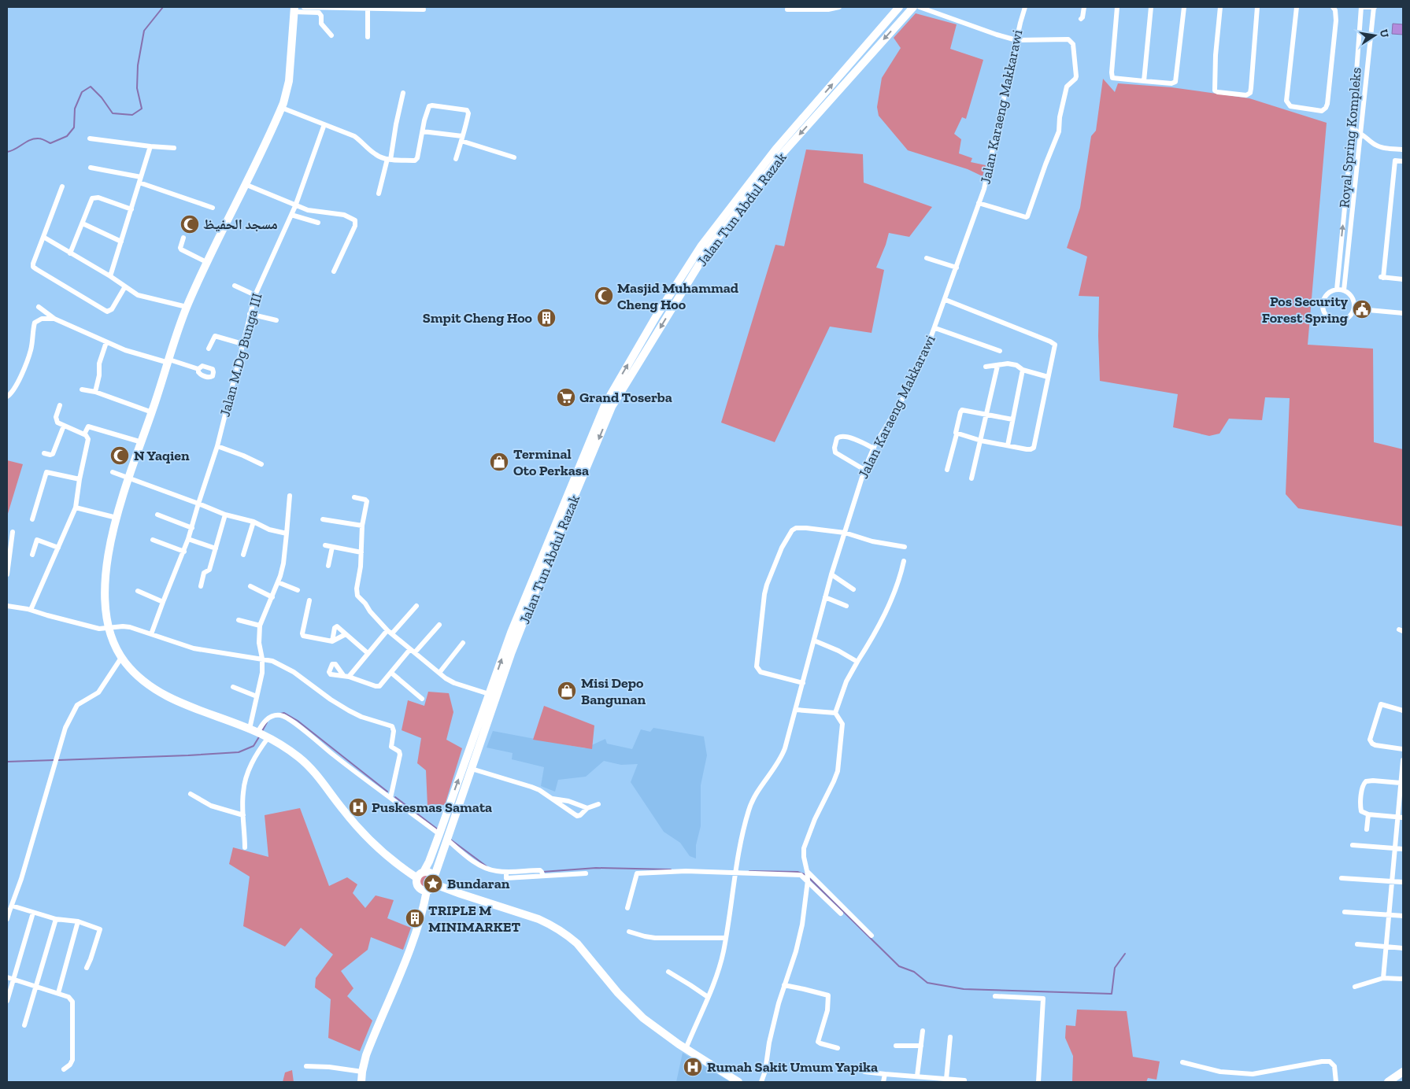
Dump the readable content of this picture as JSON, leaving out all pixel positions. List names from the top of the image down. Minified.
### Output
{"streets":{"main road":["Jalan Tun Abdul Razak"],"street":["Jalan Karaeng Makkarawi","Royal Spring Kompleks","Jalan M.Dg Bunga III"]},"places":{"mosque":["مسجد الحفيظ","Masjid Muhammad Cheng Hoo","N Yaqien"],"public building":["Pos Security Forest Spring"],"building":["Smpit Cheng Hoo","TRIPLE M MINIMARKET"],"supermarket":["Grand Toserba"],"shop":["Terminal Oto Perkasa","Misi Depo Bangunan"],"hospital":["Puskesmas Samata","Rumah Sakit Umum Yapika"],"place":["Bundaran"]},"north":"right"}
